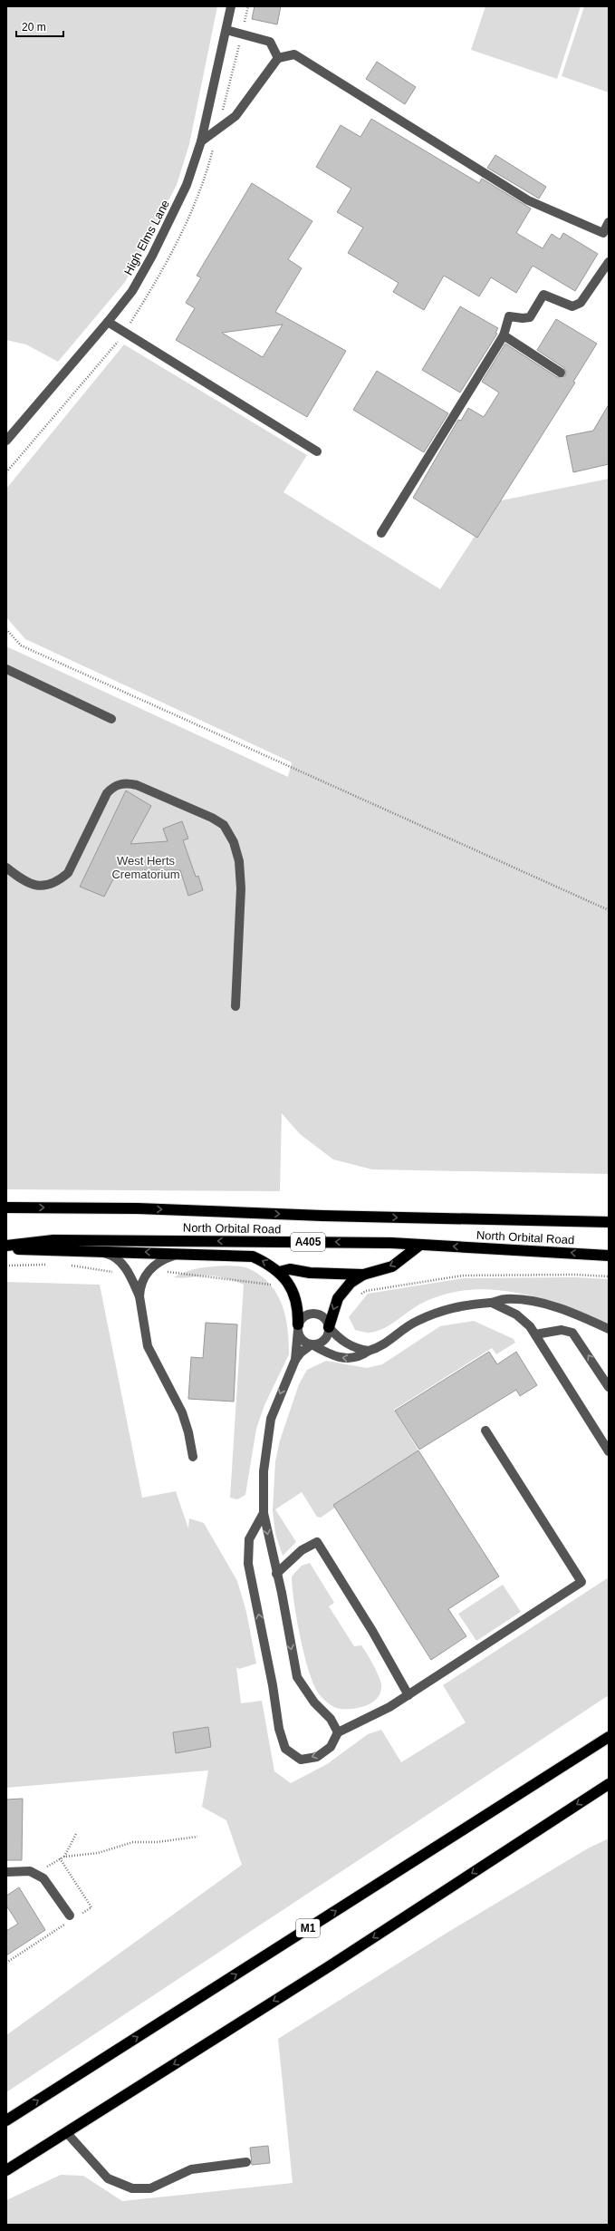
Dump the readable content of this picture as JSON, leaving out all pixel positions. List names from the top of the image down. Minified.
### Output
{"streets":{"highway":["North Orbital Road","A405","M1"],"street":["High Elms Lane"]},"parks":["West Herts Crematorium"],"scale_bar":"20 m"}
